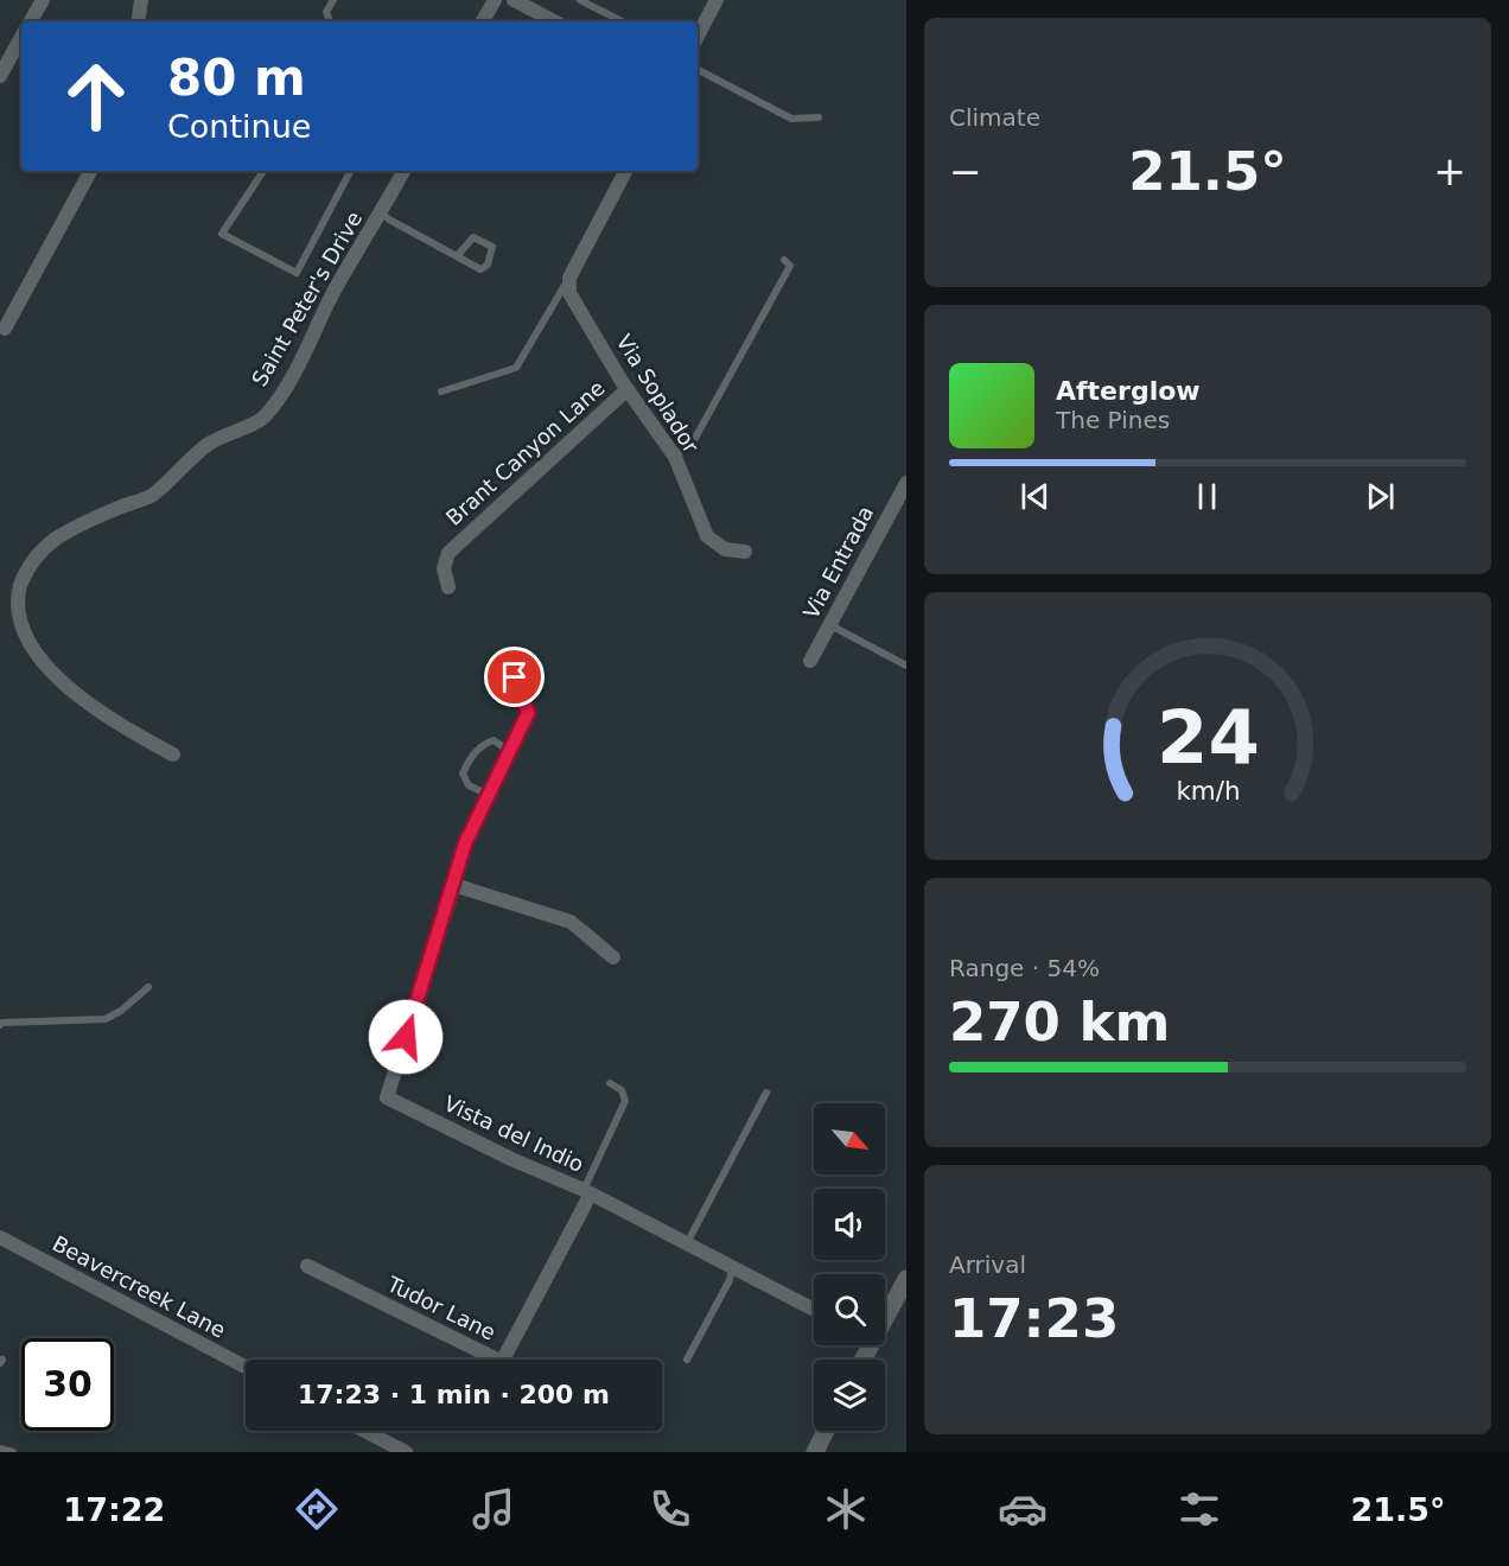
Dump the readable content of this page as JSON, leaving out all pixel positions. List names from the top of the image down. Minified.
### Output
{"streets":{"street":["Saint Peter's Drive","Via Soplador","Brant Canyon Lane","Via Entrada","Vista del Indio","Beavercreek Lane","Tudor Lane"]},"crossings":[["Via Soplador","Brant Canyon Lane"],["Vista del Indio","Tudor Lane"]],"north":"bottom right","page":{"tile":["Climate",["Range · 54%","270 km"],["Arrival","17:23"]],"turn":["80 m","Continue"],"heat":["−","21.5°","+"],"song":["Afterglow","The Pines"],"limit":"30","trip":"17:23 · 1 min · 200 m","tabs":["17:22","21.5°"],"gauge":["24","km/h"]}}
